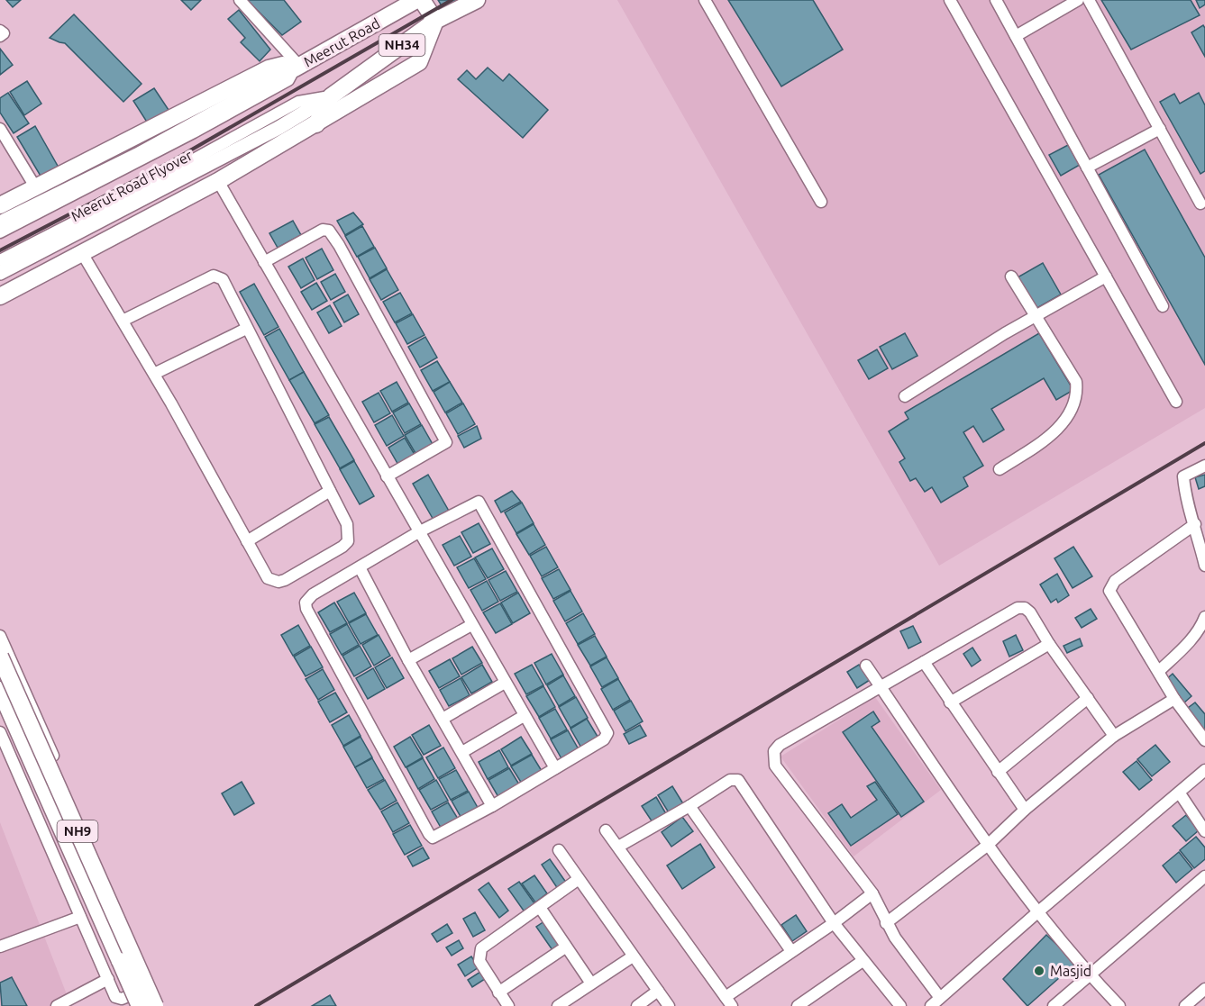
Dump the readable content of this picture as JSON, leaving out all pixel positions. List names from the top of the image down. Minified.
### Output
{"streets":{"highway":["Meerut Road","NH34","NH9"],"main road":["Meerut Road Flyover"]},"crossings":[["Meerut Road","Meerut Road Flyover"],["NH34","Meerut Road Flyover"]],"places":["Masjid"]}
